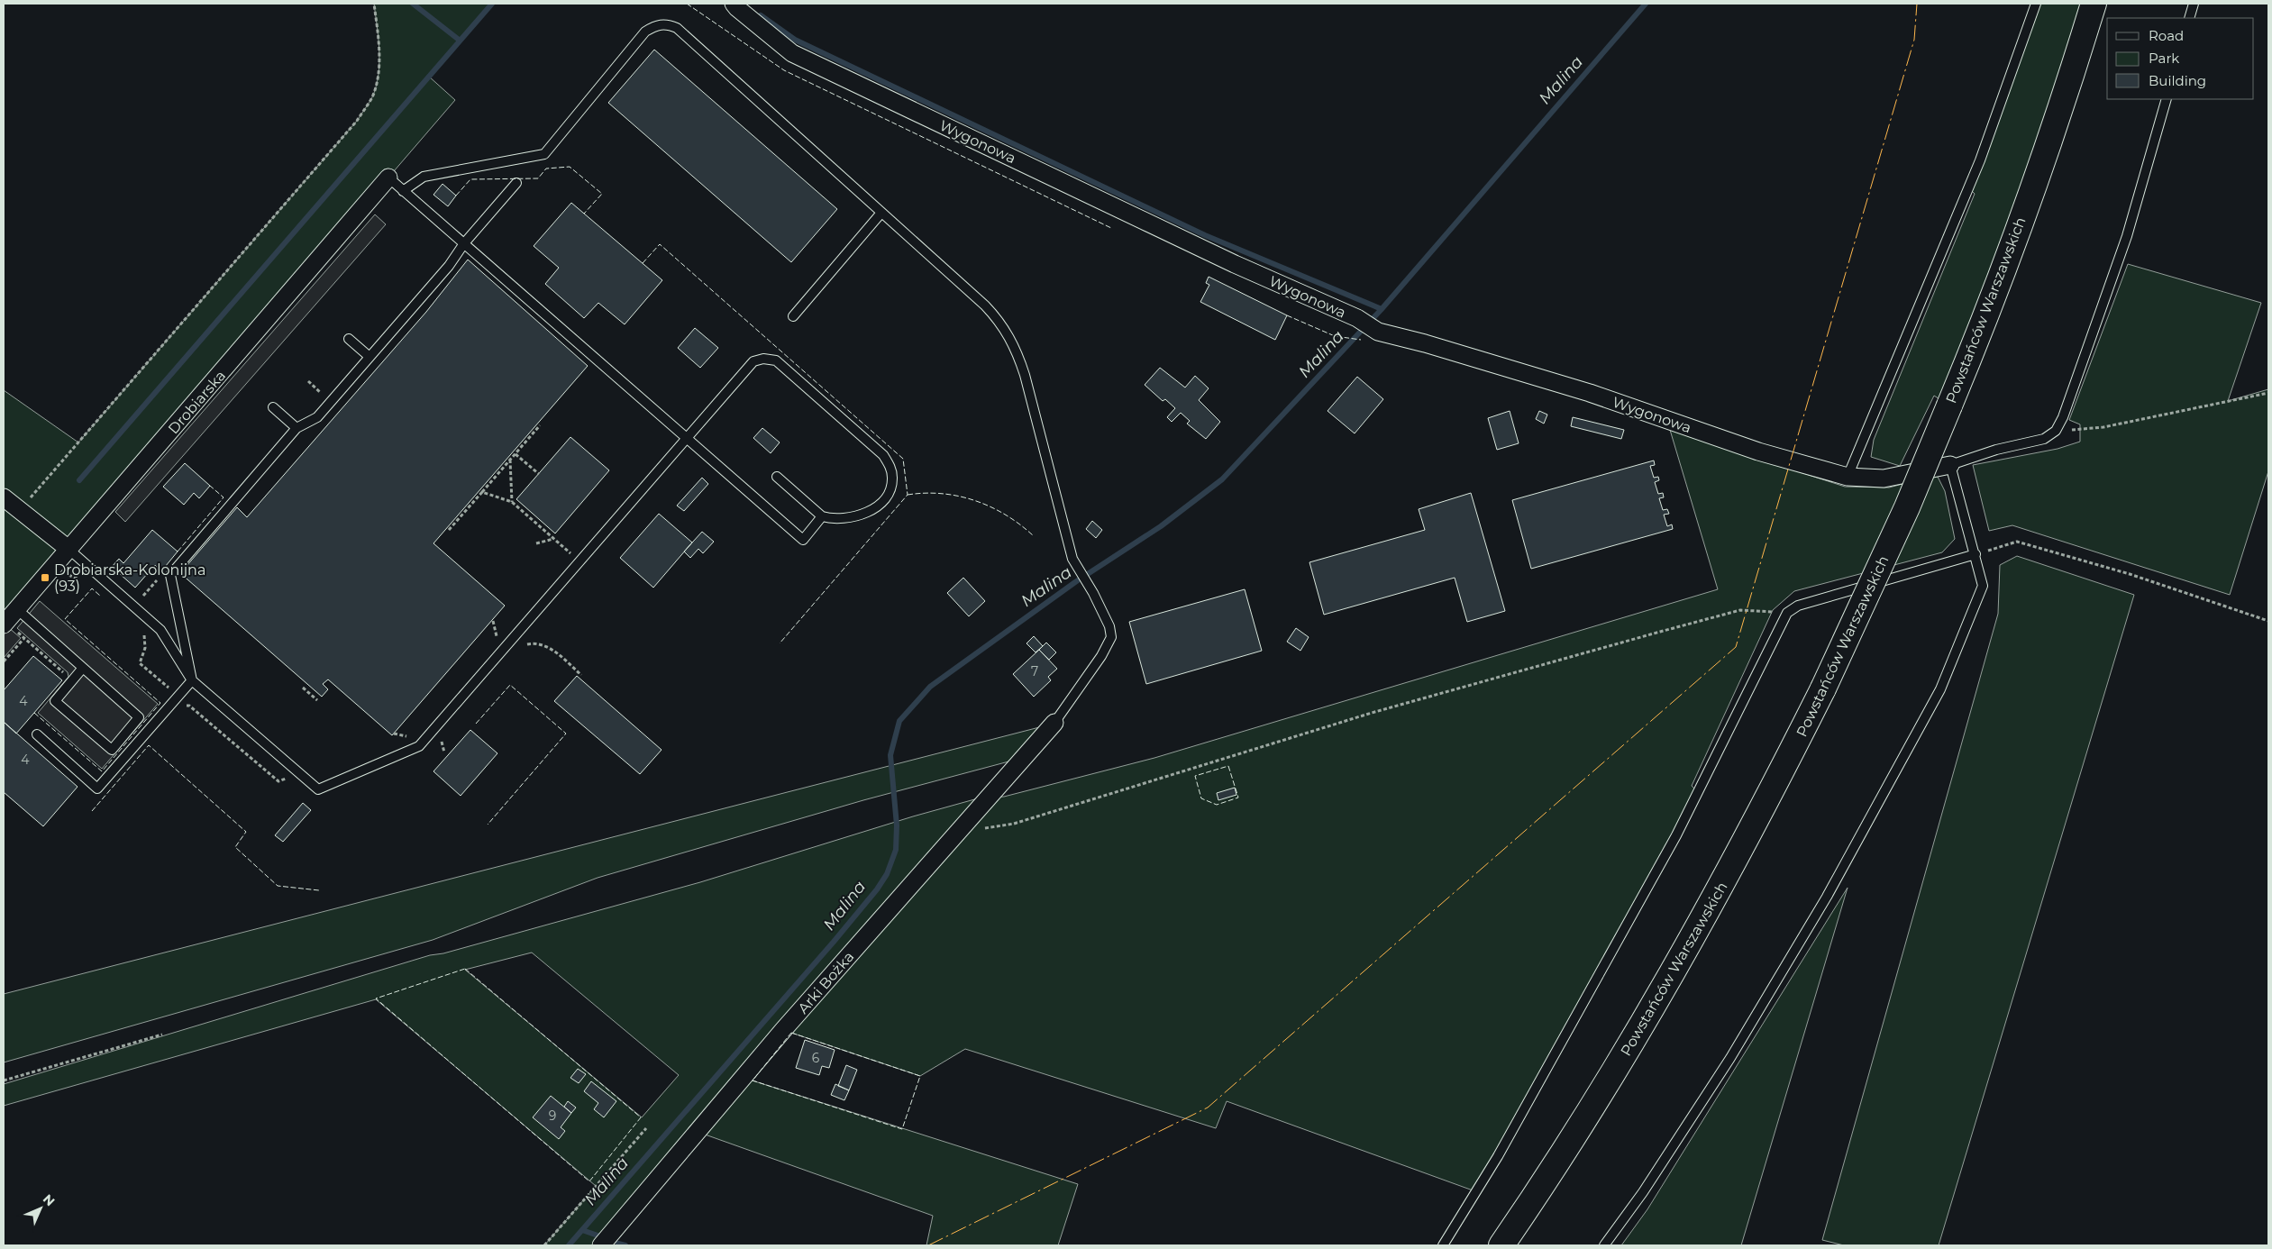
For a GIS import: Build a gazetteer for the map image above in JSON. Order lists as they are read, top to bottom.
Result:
{
  "streets": {
    "main road": ["Powstańców Warszawskich"],
    "street": ["Wygonowa", "Drobiarska", "Arki Bożka"]
  },
  "water": ["Malina"],
  "places": {
    "transit": ["Drobiarska-Kolonijna (93)"]
  },
  "house_numbers": [
    "7",
    "4",
    "4",
    "6",
    "9"
  ],
  "legend": ["Road", "Park", "Building"],
  "north": "top right"
}
